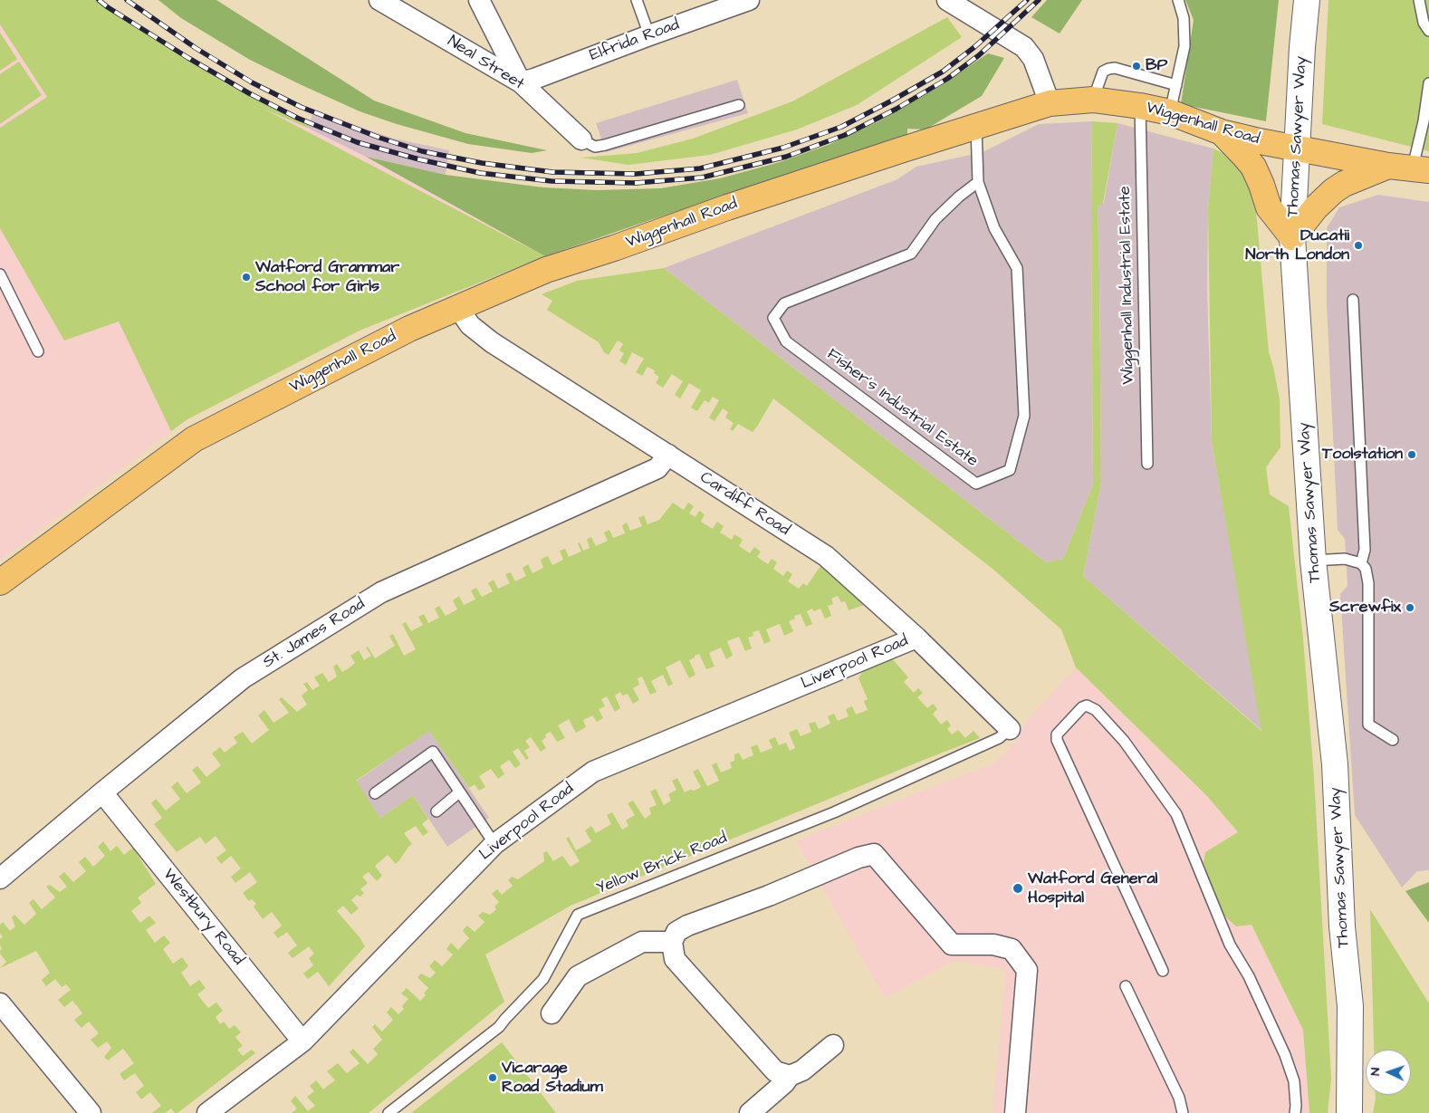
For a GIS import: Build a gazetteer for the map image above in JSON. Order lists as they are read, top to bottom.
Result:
{
  "streets": {
    "main road": ["Wiggenhall Road"],
    "street": [
      "Elfrida Road",
      "Neal Street",
      "Thomas Sawyer Way",
      "Cardiff Road",
      "St. James Road",
      "Liverpool Road",
      "Westbury Road"
    ],
    "lane": ["Wiggenhall Industrial Estate", "Fisher's Industrial Estate", "Yellow Brick Road"]
  },
  "crossings": [
    ["Elfrida Road", "Neal Street"],
    ["Wiggenhall Road", "Thomas Sawyer Way"],
    ["Wiggenhall Road", "Wiggenhall Industrial Estate"],
    ["Wiggenhall Road", "Fisher's Industrial Estate"],
    ["Wiggenhall Road", "Cardiff Road"],
    ["Cardiff Road", "St. James Road"],
    ["Cardiff Road", "Liverpool Road"],
    ["Cardiff Road", "Yellow Brick Road"],
    ["St. James Road", "Westbury Road"],
    ["Liverpool Road", "Westbury Road"]
  ],
  "places": [
    "BP",
    "Ducatii North London",
    "Watford Grammar School for Girls",
    "Toolstation",
    "Screwfix",
    "Watford General Hospital",
    "Vicarage Road Stadium"
  ],
  "north": "left"
}
